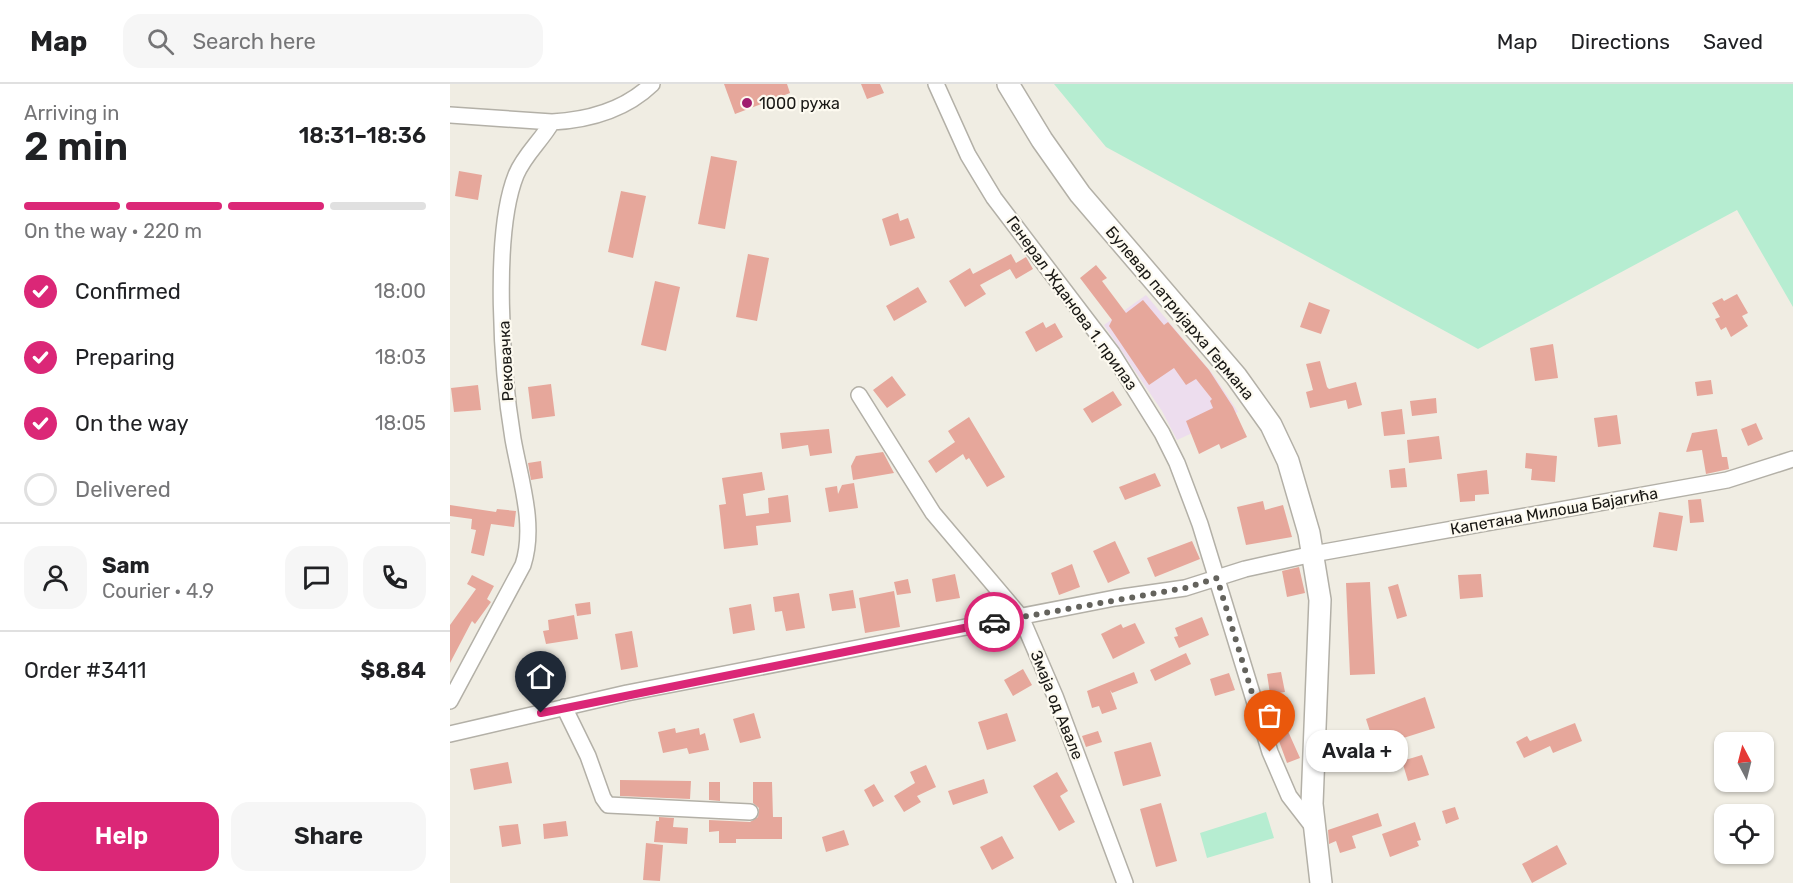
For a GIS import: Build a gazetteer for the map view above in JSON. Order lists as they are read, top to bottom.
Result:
{
  "streets": {
    "main road": ["Булевар патријарха Германа"],
    "street": [
      "Генерал Жданова 1. прилаз",
      "Рековачка",
      "Капетана Милоша Бајагића",
      "Змаја од Авале"
    ]
  },
  "crossings": [
    ["Генерал Жданова 1. прилаз", "Булевар патријарха Германа"],
    ["Генерал Жданова 1. прилаз", "Капетана Милоша Бајагића"],
    ["Булевар патријарха Германа", "Капетана Милоша Бајагића"],
    ["Капетана Милоша Бајагића", "Змаја од Авале"]
  ],
  "places": ["1000 ружа", "Avala +"],
  "north": "top",
  "page": {
    "header": "Map",
    "search": "Search here",
    "nav": ["Map", "Directions", "Saved"],
    "heading": ["2 min", "Arriving in", "18:31–18:36"],
    "panel": [
      "Sam",
      "Courier · 4.9",
      "Order #3411",
      "$8.84"
    ],
    "bar": "On the way · 220 m",
    "list": [
      ["Confirmed", "18:00"],
      ["Preparing", "18:03"],
      ["On the way", "18:05"],
      "Delivered"
    ],
    "bubble": "Avala +",
    "buttons": ["Help", "Share"]
  }
}
